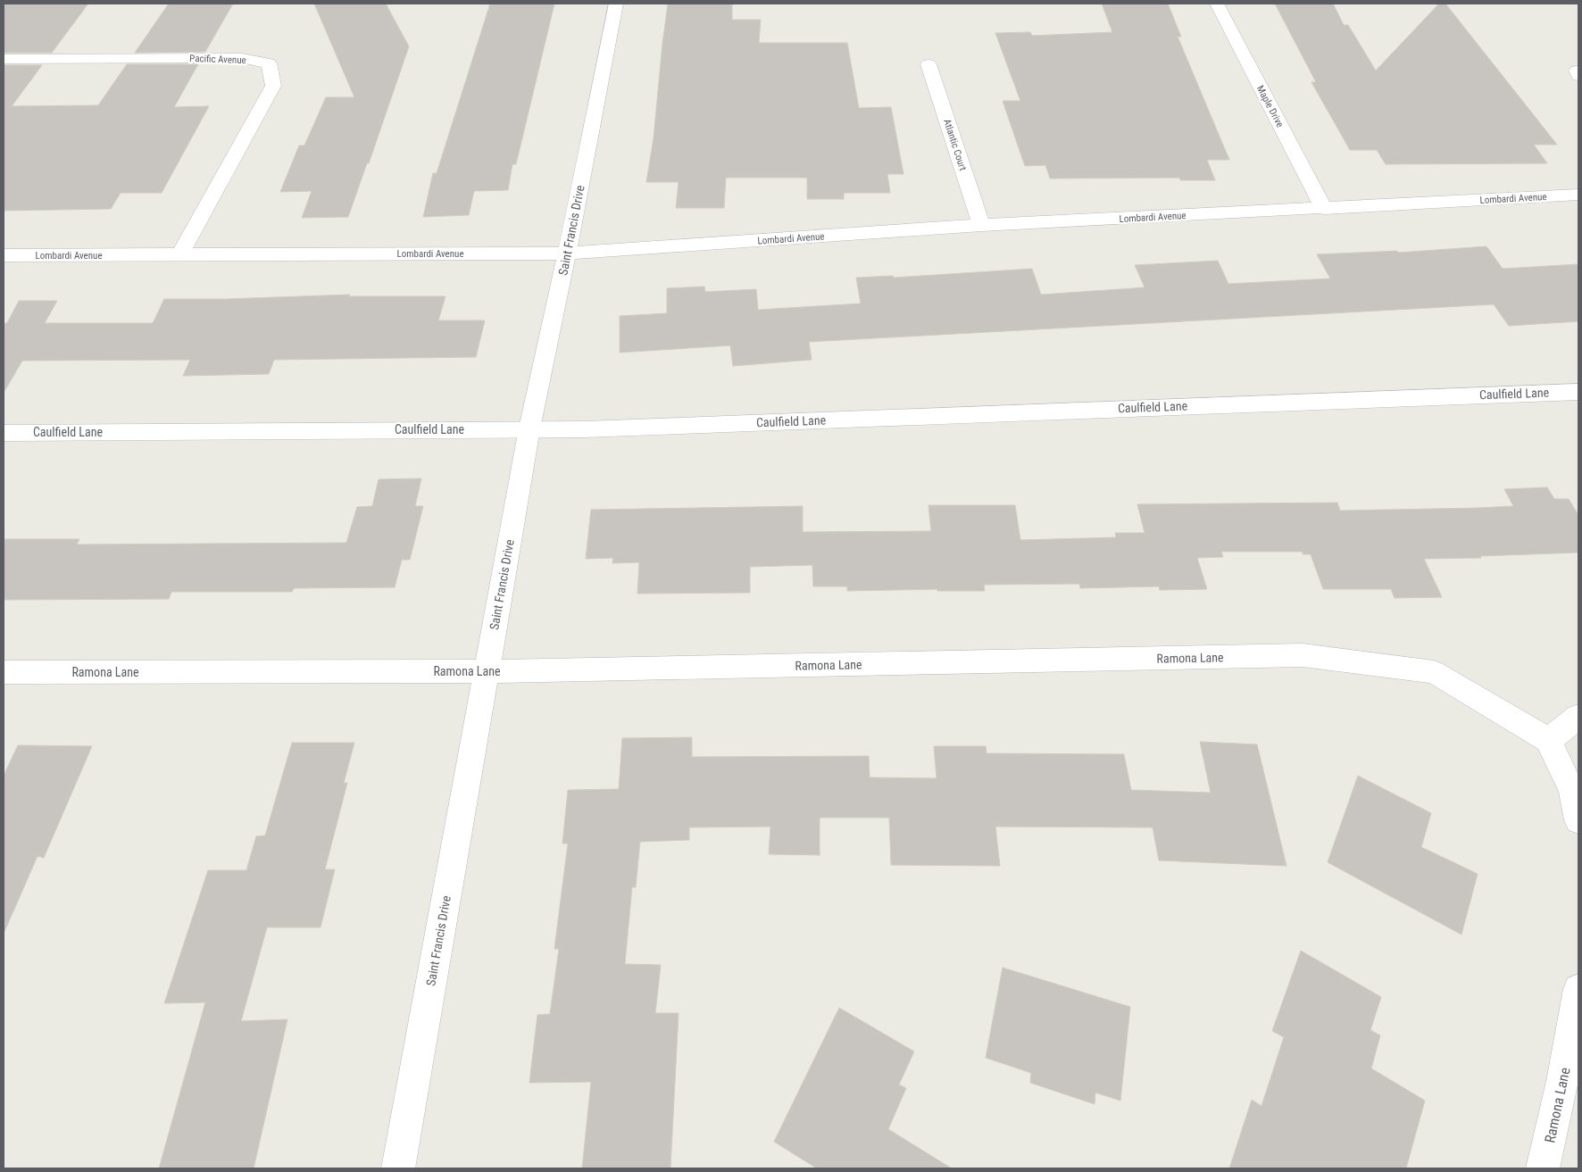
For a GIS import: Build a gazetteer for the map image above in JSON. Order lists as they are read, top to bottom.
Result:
{
  "streets": {
    "street": [
      "Pacific Avenue",
      "Maple Drive",
      "Atlantic Court",
      "Lombardi Avenue",
      "Saint Francis Drive",
      "Caulfield Lane",
      "Ramona Lane"
    ]
  },
  "crossings": [
    ["Pacific Avenue", "Lombardi Avenue"],
    ["Maple Drive", "Lombardi Avenue"],
    ["Atlantic Court", "Lombardi Avenue"],
    ["Lombardi Avenue", "Saint Francis Drive"],
    ["Saint Francis Drive", "Caulfield Lane"],
    ["Saint Francis Drive", "Ramona Lane"]
  ]
}
